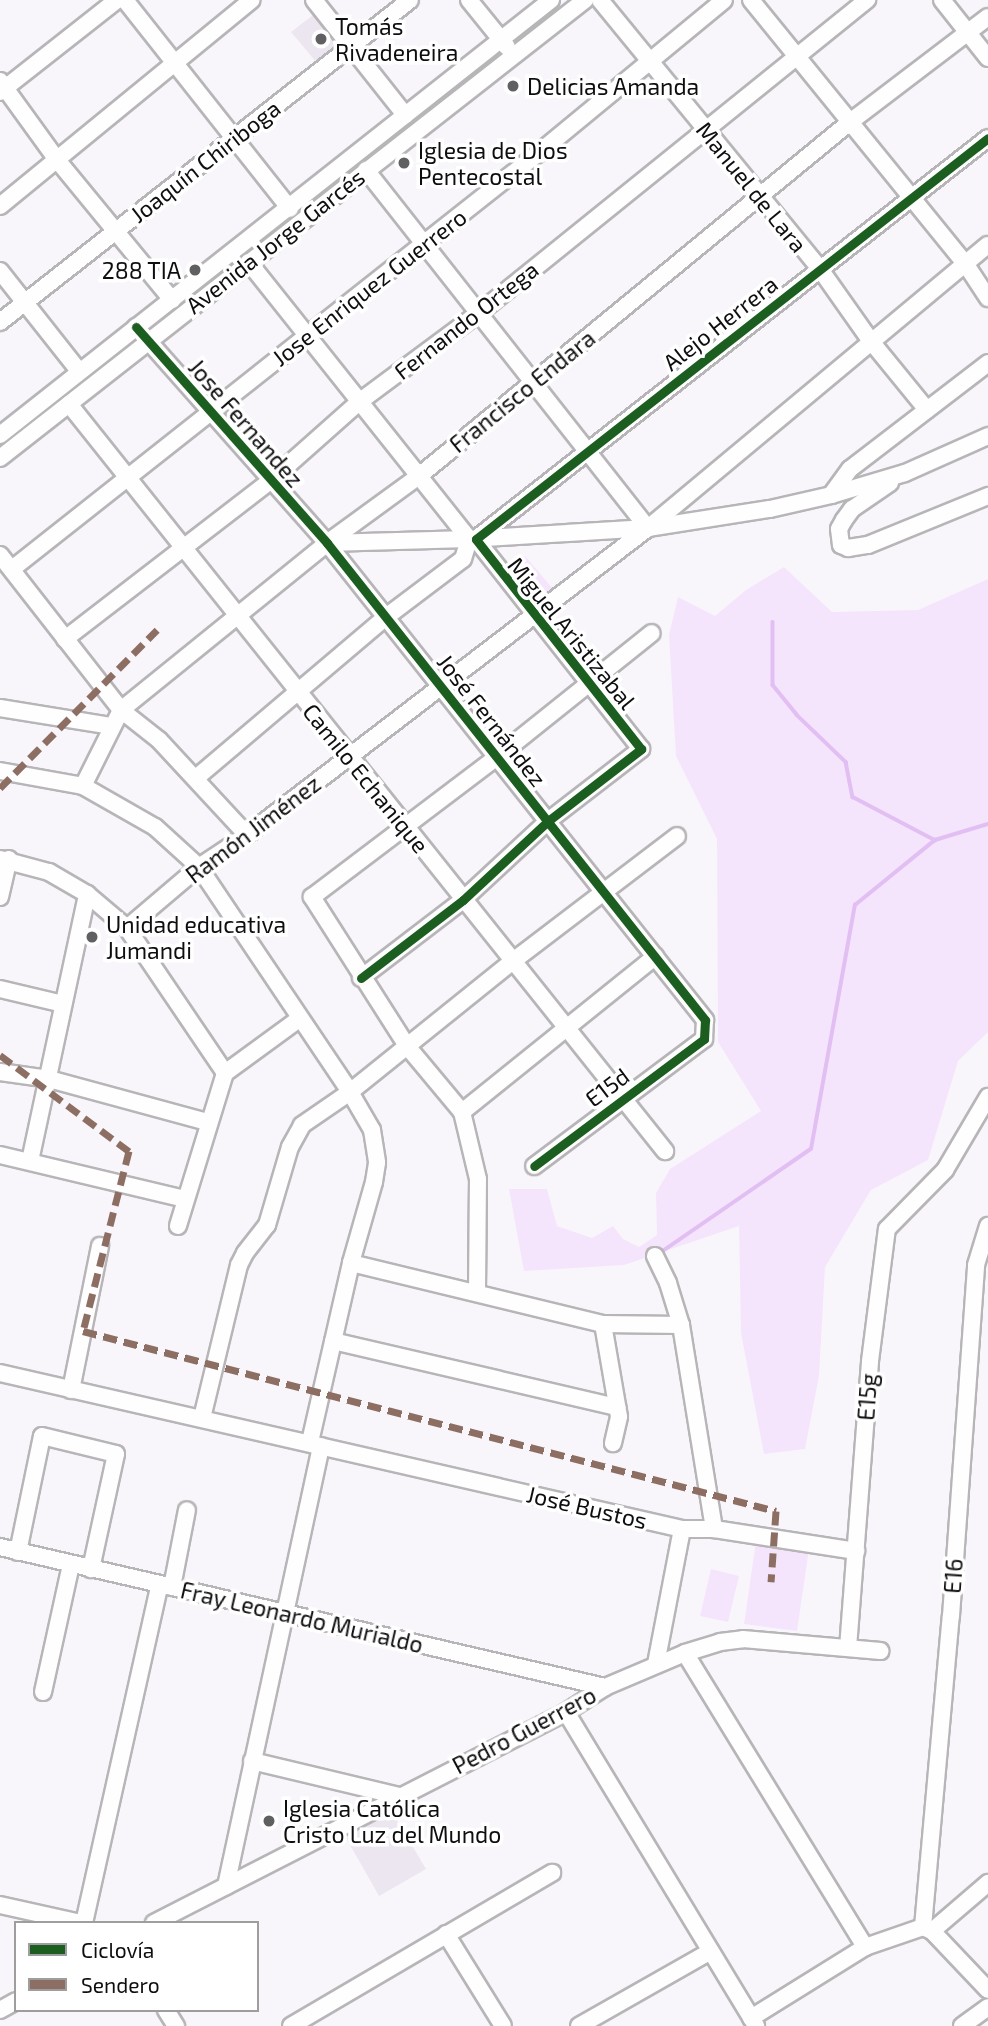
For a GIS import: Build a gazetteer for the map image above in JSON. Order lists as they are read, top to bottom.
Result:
{
  "streets": {
    "street": [
      "Joaquín Chiriboga",
      "Manuel de Lara",
      "Avenida Jorge Garcés",
      "Jose Enriquez Guerrero",
      "Fernando Ortega",
      "Alejo Herrera",
      "Francisco Endara",
      "Jose Fernandez",
      "Miguel Aristizabal",
      "José Fernández",
      "Camilo Echanique",
      "Ramón Jiménez",
      "E15d",
      "E15g",
      "José Bustos",
      "E16",
      "Fray Leonardo Murialdo",
      "Pedro Guerrero"
    ]
  },
  "crossings": [
    ["Manuel de Lara", "Jose Enriquez Guerrero"],
    ["Manuel de Lara", "Fernando Ortega"],
    ["Manuel de Lara", "Alejo Herrera"],
    ["Manuel de Lara", "Francisco Endara"],
    ["Manuel de Lara", "Ramón Jiménez"],
    ["Avenida Jorge Garcés", "Jose Fernandez"],
    ["Avenida Jorge Garcés", "Miguel Aristizabal"],
    ["Avenida Jorge Garcés", "Camilo Echanique"],
    ["Jose Enriquez Guerrero", "Jose Fernandez"],
    ["Jose Enriquez Guerrero", "Miguel Aristizabal"],
    ["Jose Enriquez Guerrero", "Camilo Echanique"],
    ["Fernando Ortega", "Jose Fernandez"],
    ["Fernando Ortega", "Miguel Aristizabal"],
    ["Fernando Ortega", "Camilo Echanique"],
    ["Alejo Herrera", "Miguel Aristizabal"],
    ["Alejo Herrera", "José Fernández"],
    ["Alejo Herrera", "Camilo Echanique"],
    ["Francisco Endara", "Jose Fernandez"],
    ["Francisco Endara", "Miguel Aristizabal"],
    ["Francisco Endara", "José Fernández"],
    ["Francisco Endara", "Camilo Echanique"],
    ["Jose Fernandez", "José Fernández"],
    ["Miguel Aristizabal", "José Fernández"],
    ["Miguel Aristizabal", "Ramón Jiménez"],
    ["José Fernández", "Ramón Jiménez"],
    ["José Fernández", "E15d"],
    ["Camilo Echanique", "Ramón Jiménez"],
    ["Camilo Echanique", "E15d"],
    ["E15g", "José Bustos"],
    ["E15g", "Pedro Guerrero"],
    ["Fray Leonardo Murialdo", "Pedro Guerrero"]
  ],
  "places": [
    "Tomás Rivadeneira",
    "Delicias Amanda",
    "Iglesia de Dios Pentecostal",
    "288 TIA",
    "Unidad educativa Jumandi",
    "Iglesia Católica Cristo Luz del Mundo"
  ],
  "legend": ["Ciclovía", "Sendero"]
}
